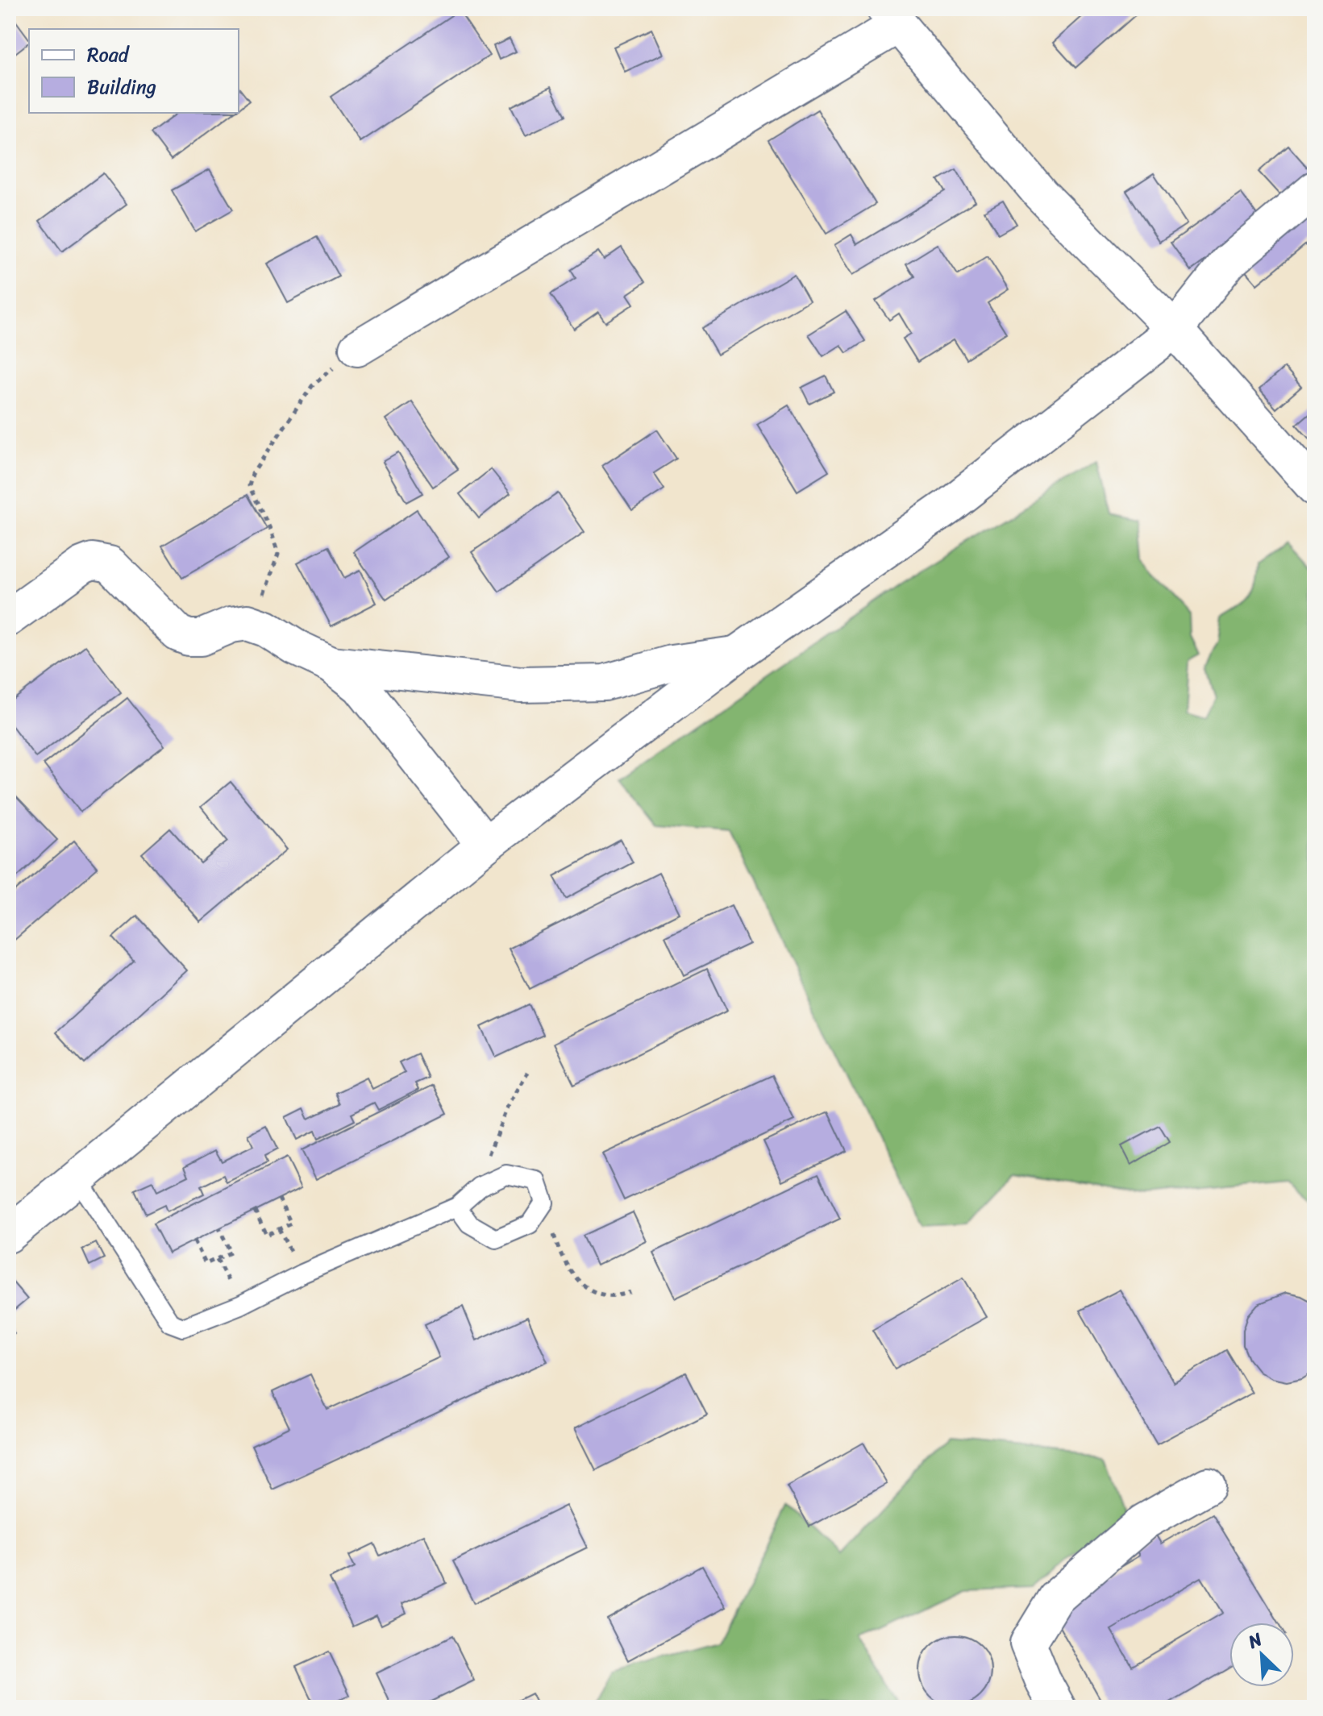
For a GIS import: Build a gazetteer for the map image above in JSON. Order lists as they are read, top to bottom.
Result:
{
  "legend": ["Road", "Building"],
  "north": "top left"
}
